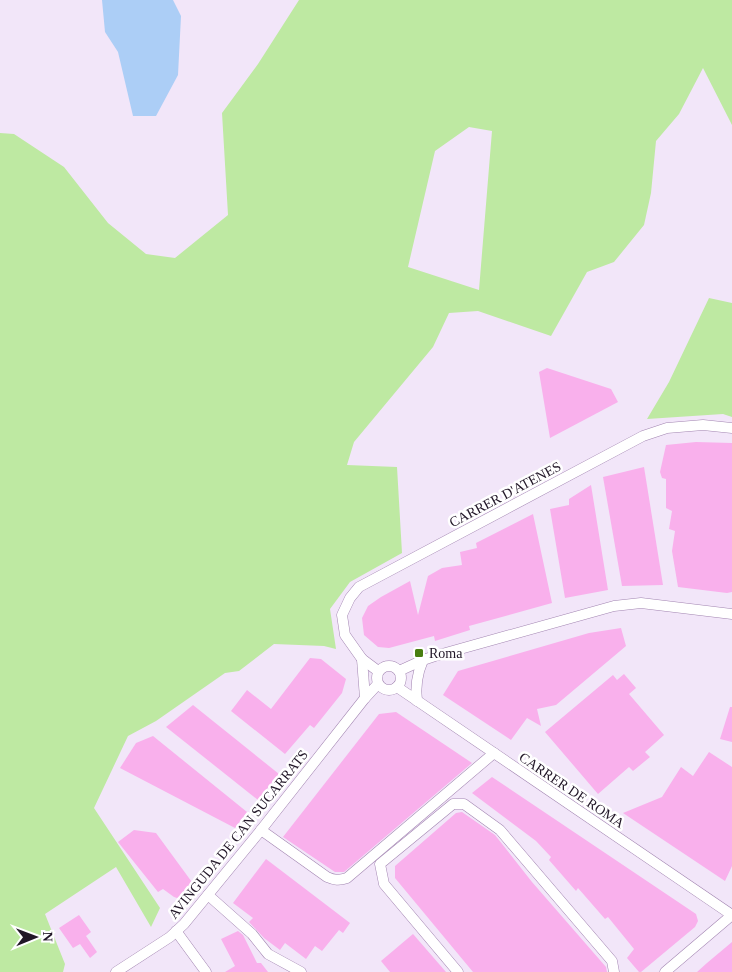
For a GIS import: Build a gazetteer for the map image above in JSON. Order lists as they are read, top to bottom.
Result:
{
  "streets": {
    "street": ["CARRER D'ATENES", "CARRER DE ROMA", "AVINGUDA DE CAN SUCARRATS"]
  },
  "crossings": [
    ["CARRER DE ROMA", "AVINGUDA DE CAN SUCARRATS"]
  ],
  "places": {
    "transit": ["Roma"]
  },
  "north": "right"
}
